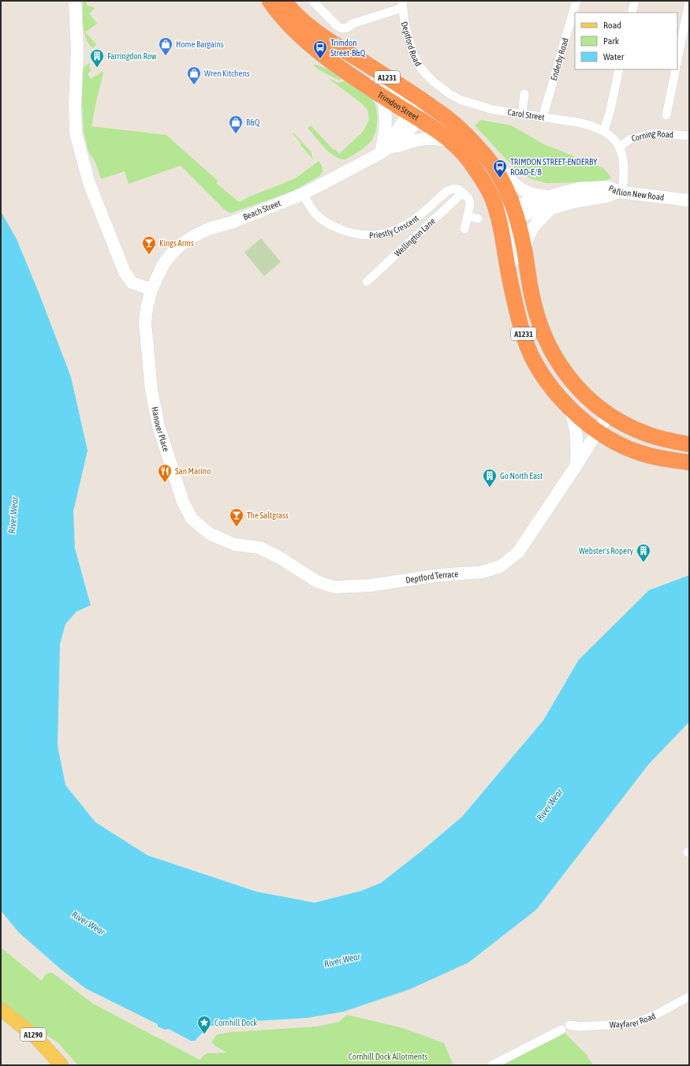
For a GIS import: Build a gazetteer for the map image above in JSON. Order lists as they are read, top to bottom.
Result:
{
  "streets": {
    "highway": ["A1231", "Trimdon Street"],
    "main road": ["A1290"],
    "street": [
      "Deptford Road",
      "Enderby Road",
      "Carol Street",
      "Corning Road",
      "Pallion New Road",
      "Beach Street",
      "Priestly Crescent",
      "Wellington Lane",
      "Hanover Place",
      "Deptford Terrace",
      "Wayfarer Road"
    ]
  },
  "crossings": [
    ["Deptford Road", "Carol Street"],
    ["Enderby Road", "Carol Street"],
    ["A1231", "Trimdon Street"],
    ["A1231", "Pallion New Road"],
    ["A1231", "Deptford Terrace"],
    ["Trimdon Street", "Pallion New Road"],
    ["Trimdon Street", "Beach Street"],
    ["Carol Street", "Corning Road"],
    ["Beach Street", "Priestly Crescent"],
    ["Beach Street", "Hanover Place"],
    ["Priestly Crescent", "Wellington Lane"],
    ["Hanover Place", "Deptford Terrace"]
  ],
  "water": ["River Wear"],
  "parks": ["Cornhill Dock Allotments"],
  "places": {
    "shop": ["Home Bargains", "Wren Kitchens", "B&Q"],
    "bus stop": ["Trimdon Street-B&Q", "TRIMDON STREET-ENDERBY ROAD-E/B"],
    "building": ["Farringdon Row", "Go North East", "Webster's Ropery"],
    "bar": ["Kings Arms", "The Saltgrass"],
    "restaurant": ["San Marino"],
    "place": ["Cornhill Dock"]
  },
  "legend": ["Road", "Park", "Water"]
}
